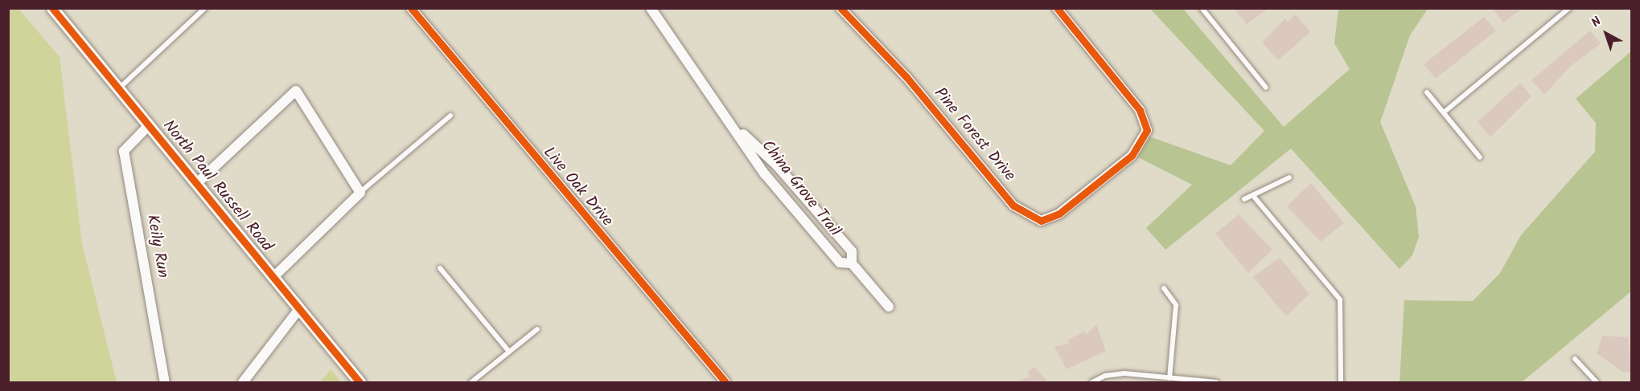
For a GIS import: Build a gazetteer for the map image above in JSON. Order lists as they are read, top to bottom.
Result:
{
  "streets": {
    "street": [
      "Pine Forest Drive",
      "North Paul Russell Road",
      "Live Oak Drive",
      "China Grove Trail",
      "Keily Run"
    ]
  },
  "crossings": [
    ["North Paul Russell Road", "Keily Run"]
  ],
  "north": "top left"
}
